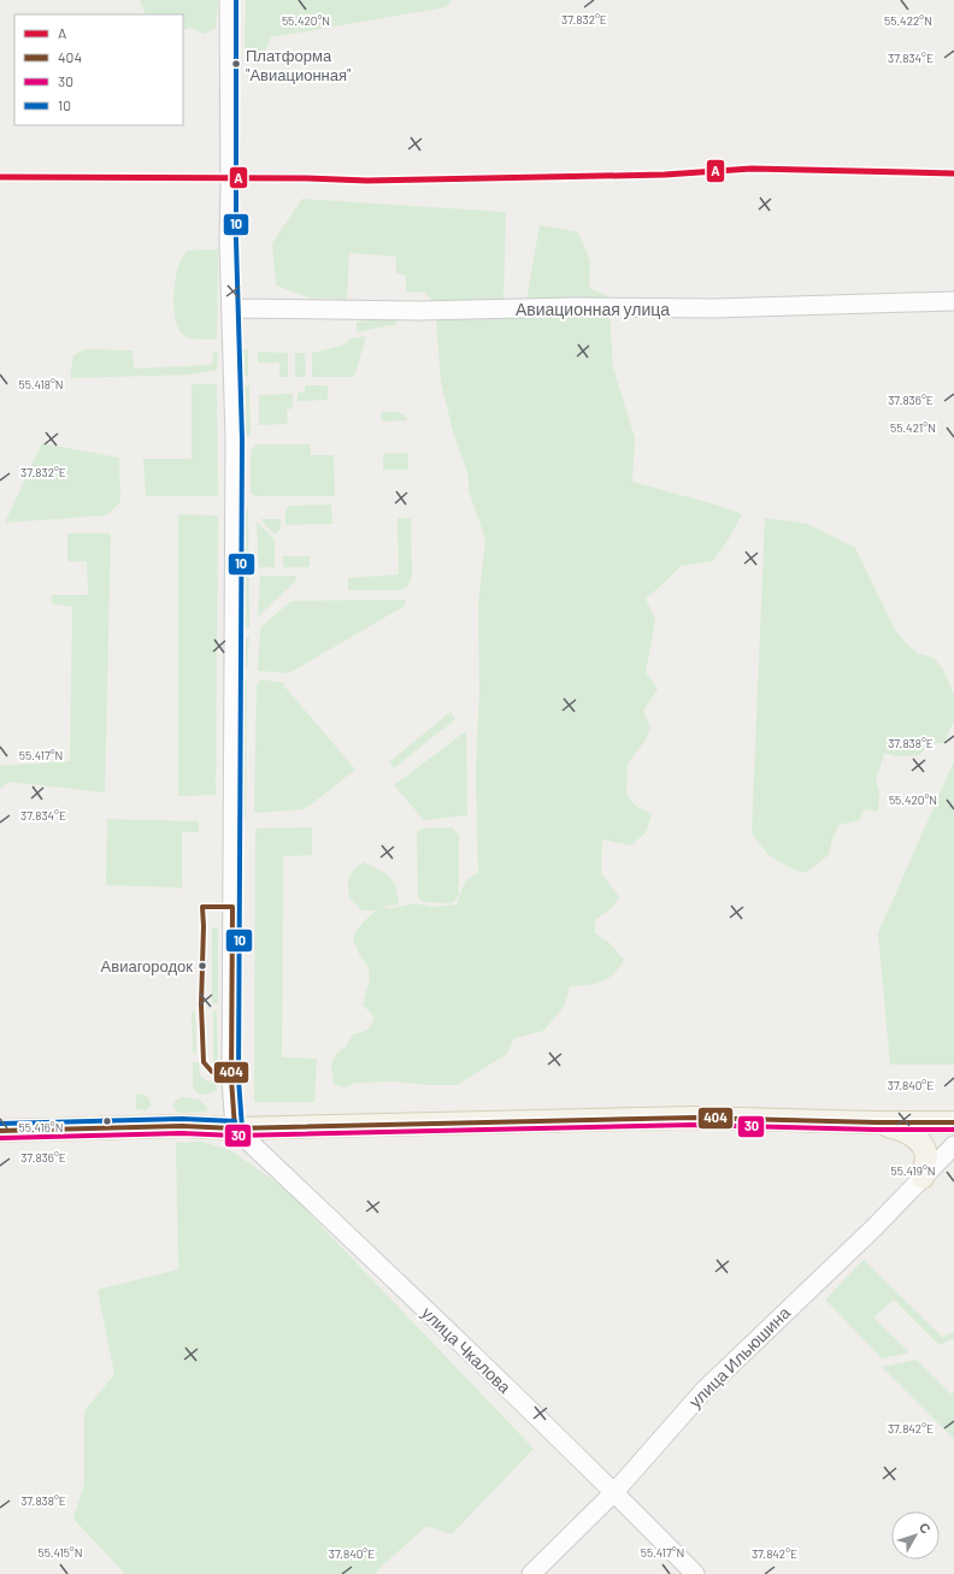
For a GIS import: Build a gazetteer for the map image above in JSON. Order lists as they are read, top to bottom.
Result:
{
  "streets": {
    "street": ["Авиационная улица", "улица Чкалова", "улица Ильюшина"]
  },
  "crossings": [
    ["улица Чкалова", "улица Ильюшина"]
  ],
  "places": ["Платформа \"Авиационная\"", "Авиагородок"],
  "lines": [
    "transit line 10",
    "transit line A",
    "transit line 404",
    "transit line 30"
  ],
  "legend": [
    "A",
    "404",
    "30",
    "10"
  ],
  "north": "top right",
  "coordinates": [
    "37.832°E",
    "55.420°N",
    "55.422°N",
    "37.834°E",
    "55.418°N",
    "37.836°E",
    "55.421°N",
    "37.838°E",
    "55.417°N",
    "37.840°E",
    "55.416°N",
    "55.419°N",
    "37.842°E",
    "55.415°N"
  ]
}
